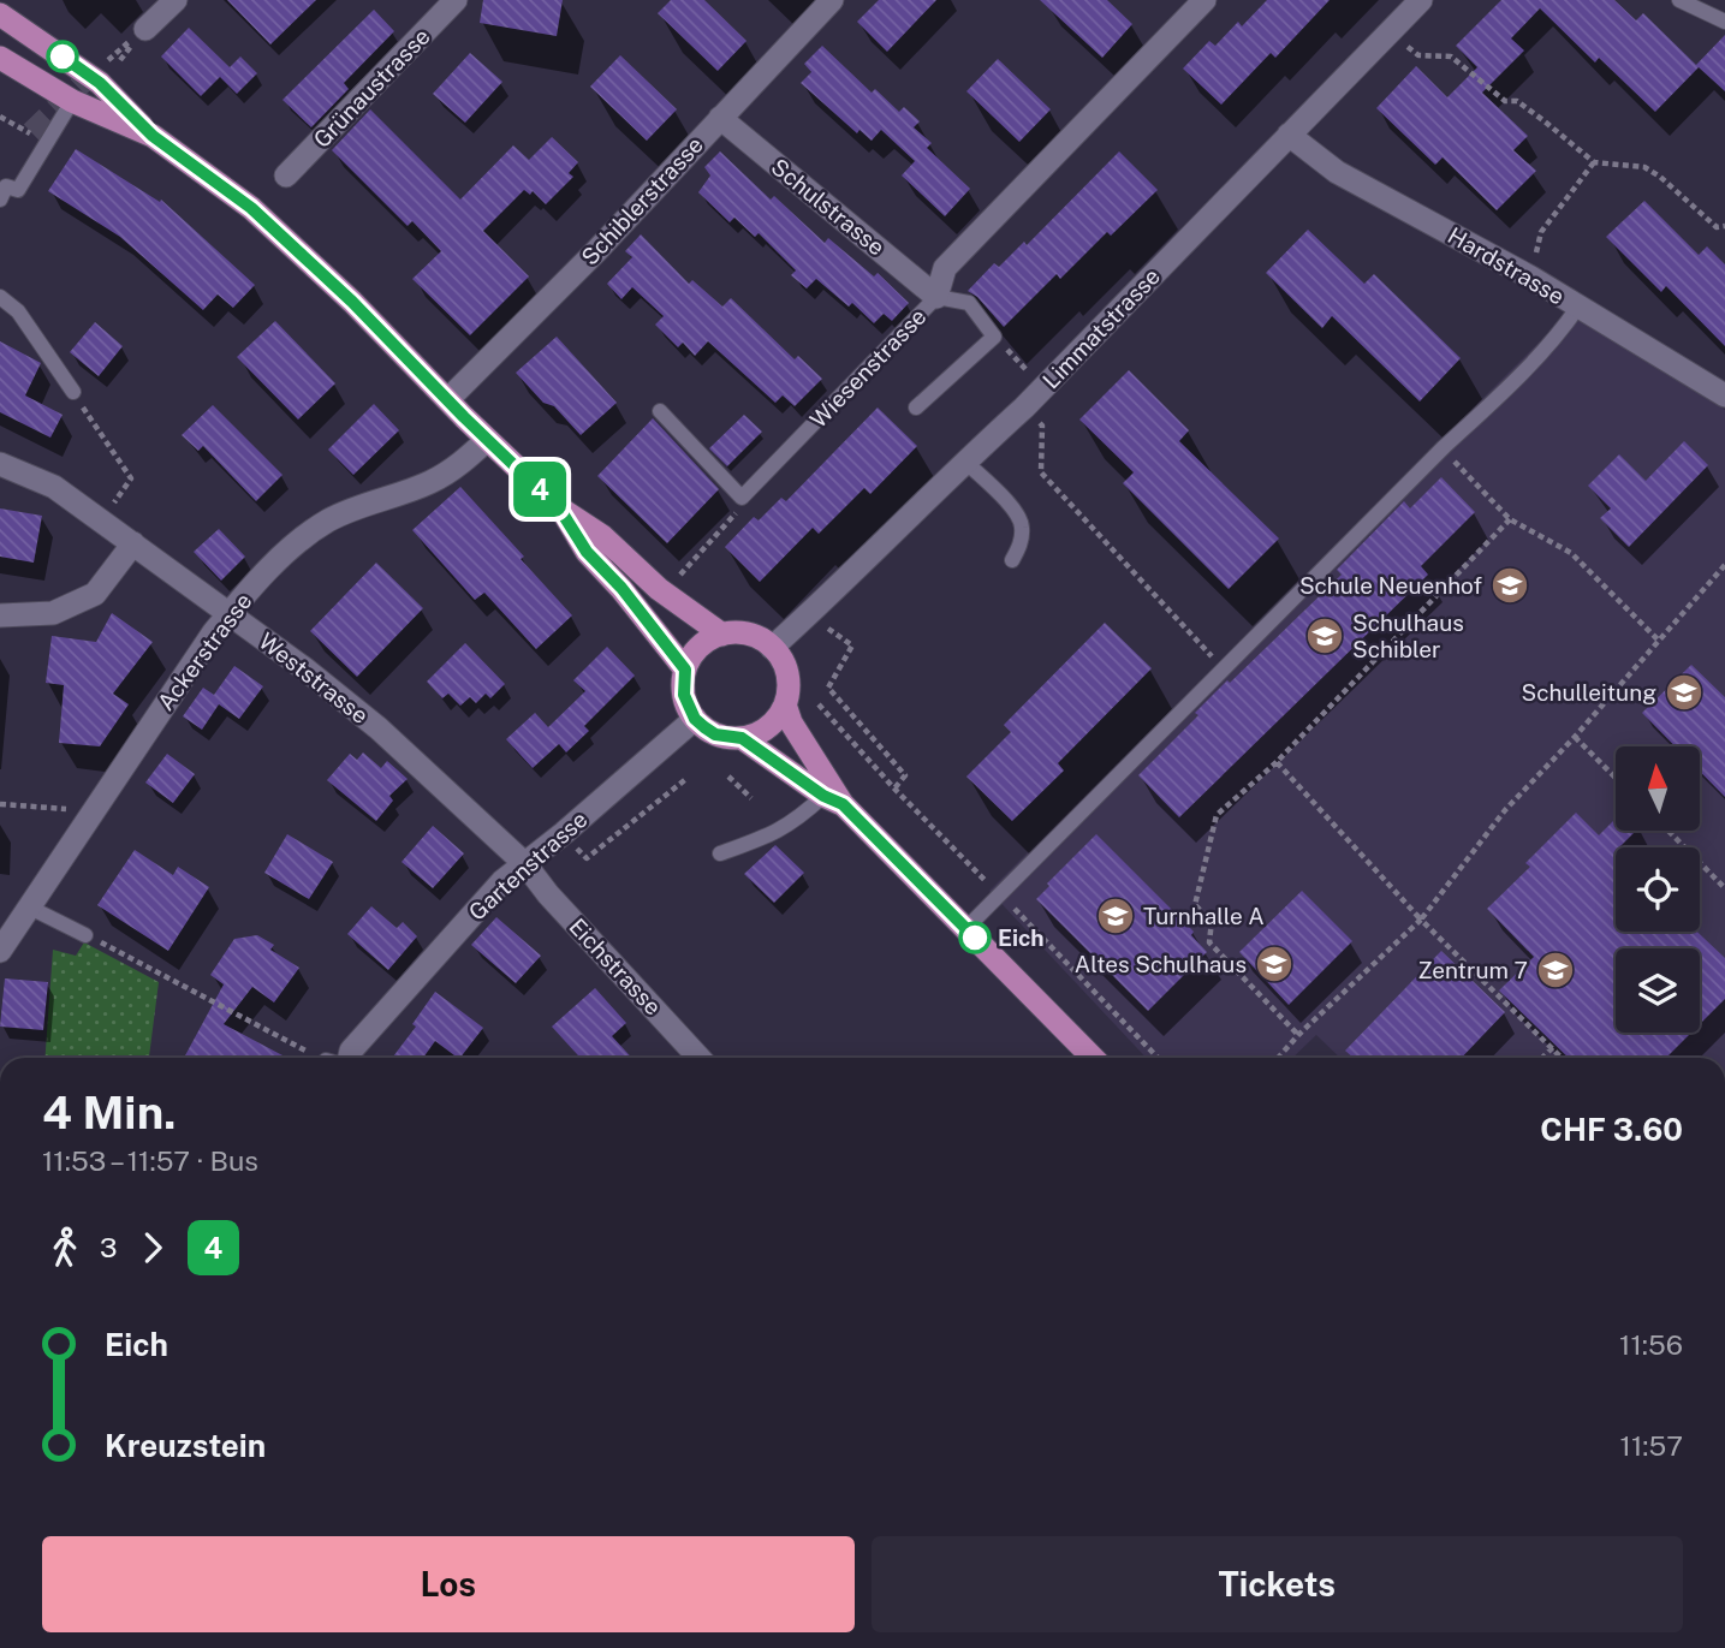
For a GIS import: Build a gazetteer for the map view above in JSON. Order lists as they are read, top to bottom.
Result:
{
  "streets": {
    "street": [
      "Grünaustrasse",
      "Schiblerstrasse",
      "Schulstrasse",
      "Hardstrasse",
      "Limmatstrasse",
      "Wiesenstrasse",
      "Ackerstrasse",
      "Weststrasse",
      "Gartenstrasse",
      "Eichstrasse"
    ]
  },
  "crossings": [
    ["Schiblerstrasse", "Schulstrasse"],
    ["Schulstrasse", "Wiesenstrasse"],
    ["Hardstrasse", "Limmatstrasse"],
    ["Limmatstrasse", "Gartenstrasse"],
    ["Ackerstrasse", "Weststrasse"],
    ["Weststrasse", "Gartenstrasse"],
    ["Weststrasse", "Eichstrasse"],
    ["Gartenstrasse", "Eichstrasse"]
  ],
  "places": {
    "school or university": [
      "Schule Neuenhof",
      "Schulhaus Schibler",
      "Schulleitung",
      "Turnhalle A",
      "Altes Schulhaus",
      "Zentrum 7"
    ],
    "other": ["Eich"]
  },
  "lines": ["bus line 4"],
  "north": "top",
  "page": {
    "on_map": "4",
    "heading": ["4 Min.", "11:53 – 11:57 · Bus", "CHF 3.60"],
    "legs": ["3", "4"],
    "list": [
      {
        "name": "Eich",
        "value": "11:56"
      },
      {
        "name": "Kreuzstein",
        "value": "11:57"
      }
    ],
    "buttons": ["Los", "Tickets"]
  }
}
